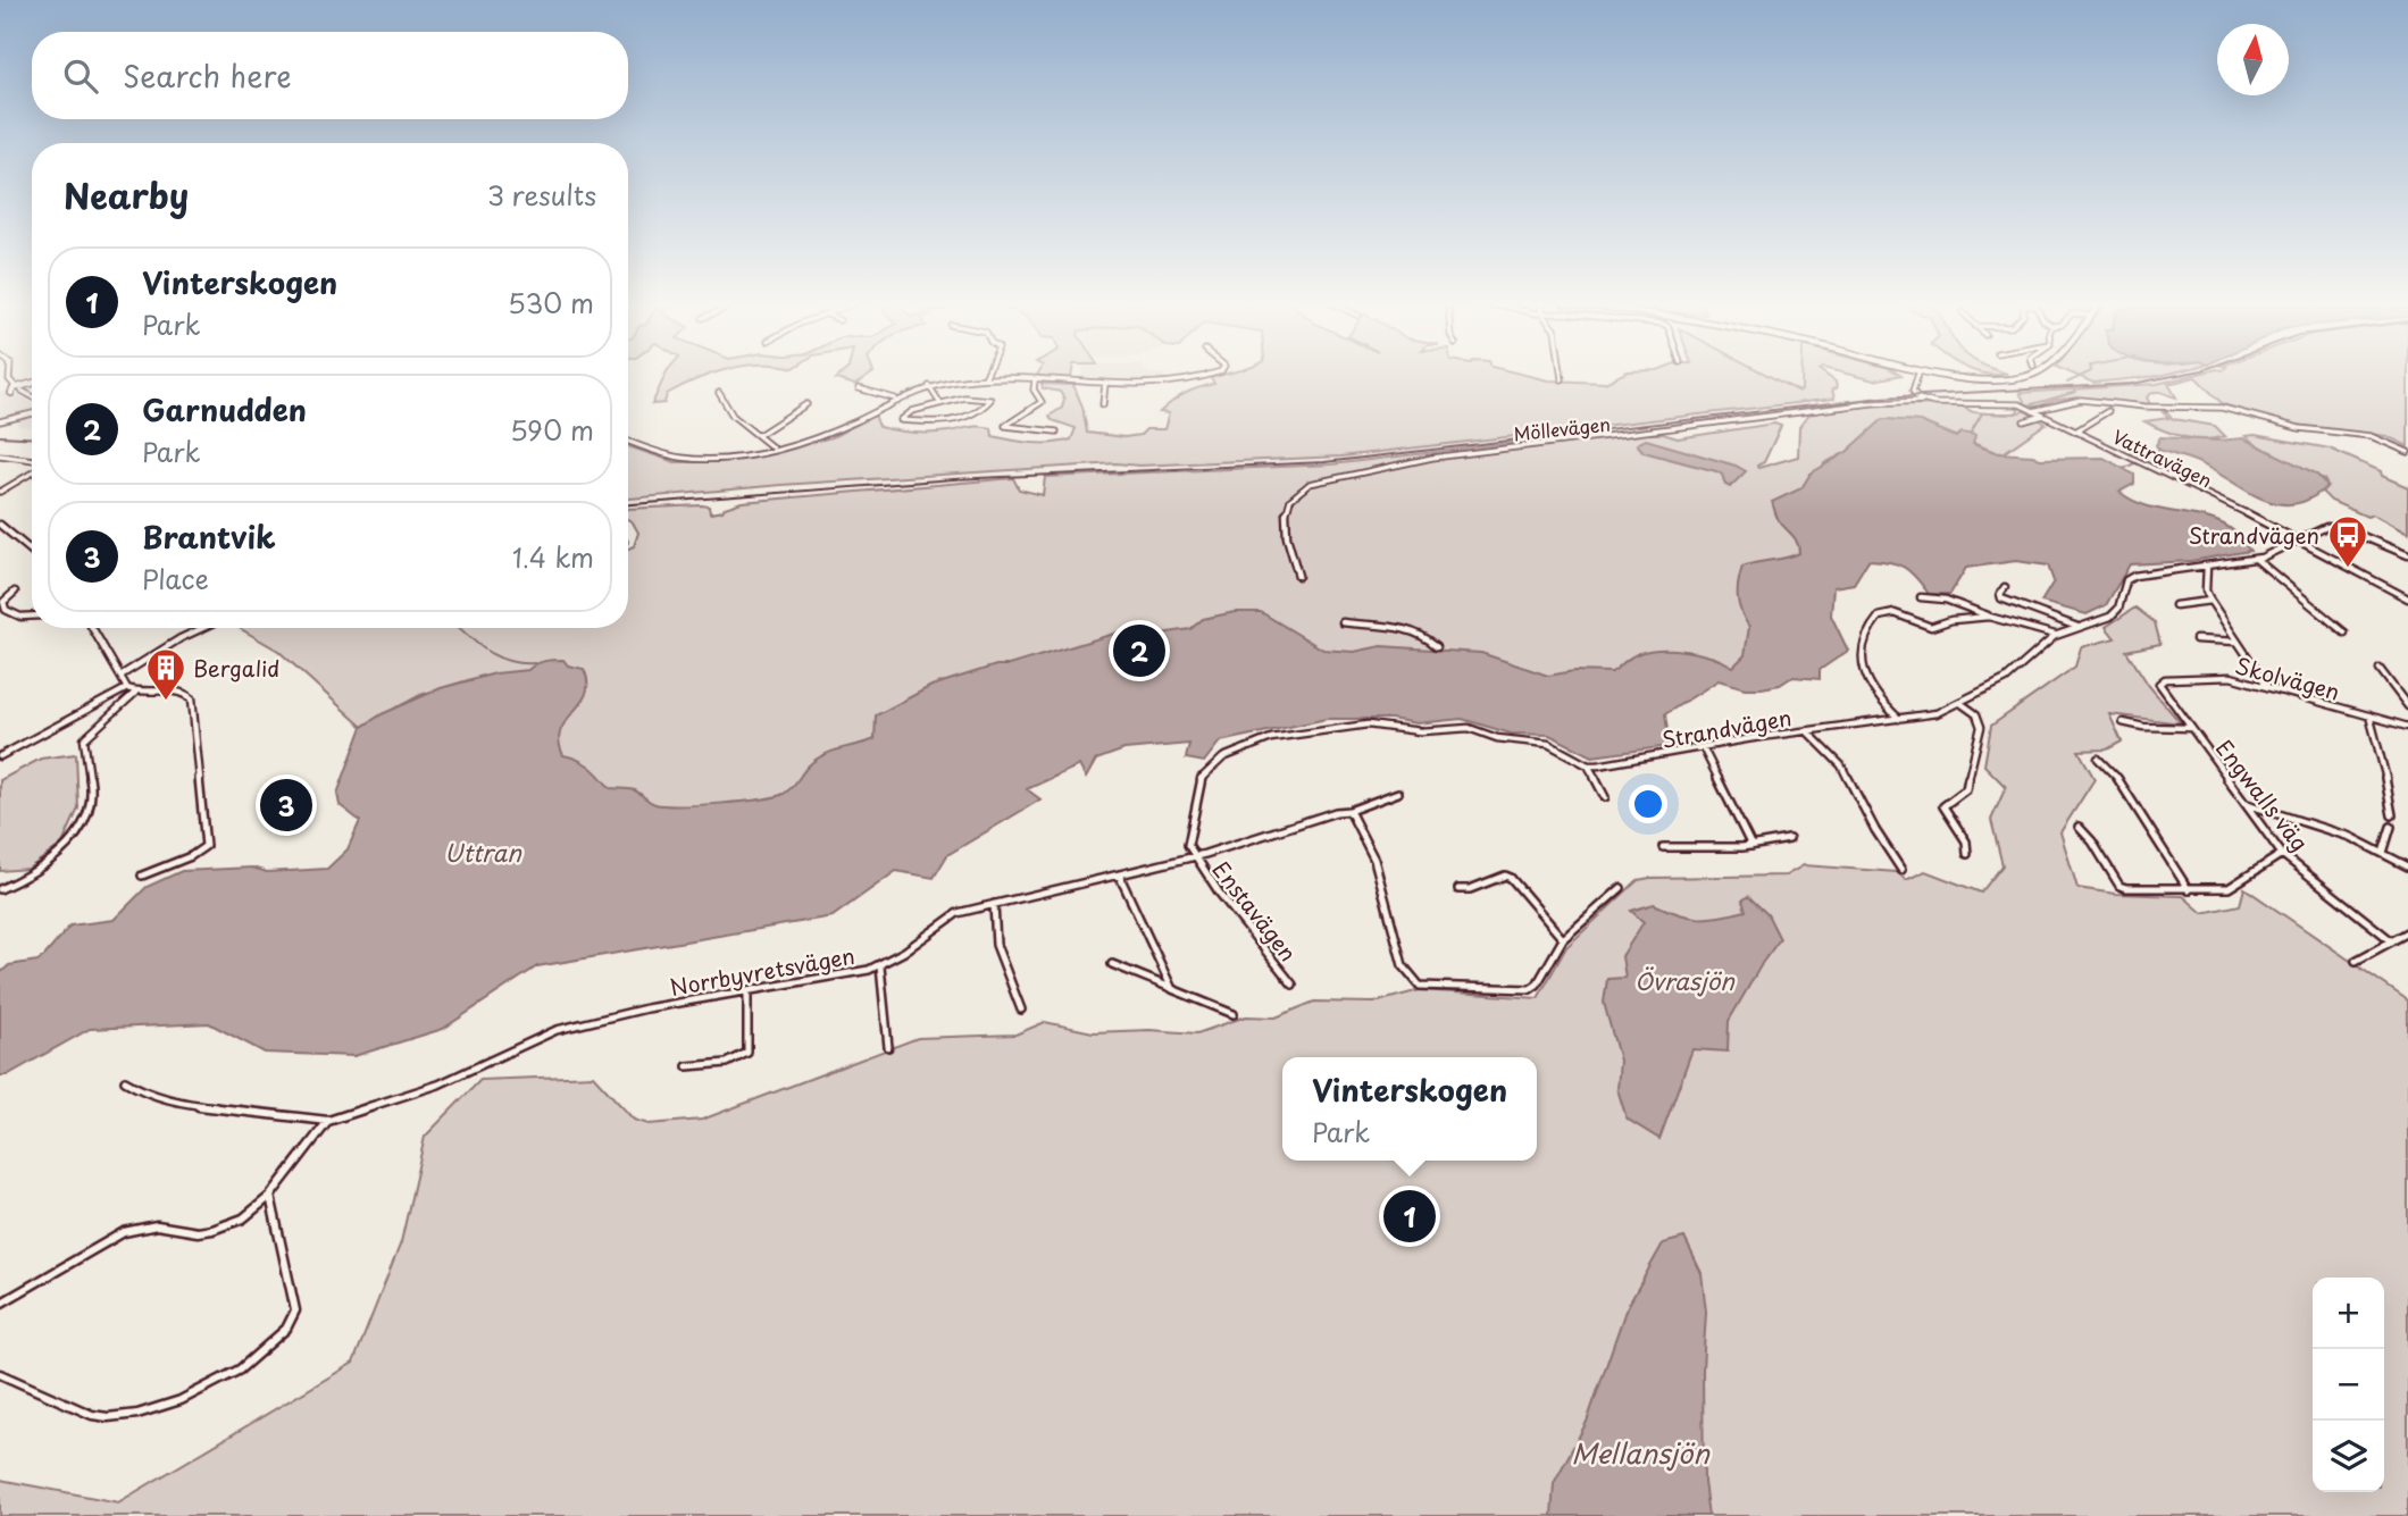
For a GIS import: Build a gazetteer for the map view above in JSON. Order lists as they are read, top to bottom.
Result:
{
  "streets": {
    "street": [
      "Möllevägen",
      "Vattravägen",
      "Skolvägen",
      "Strandvägen",
      "Engwalls väg",
      "Enstavägen",
      "Norrbyvretsvägen"
    ]
  },
  "crossings": [
    ["Möllevägen", "Vattravägen"],
    ["Vattravägen", "Strandvägen"],
    ["Skolvägen", "Engwalls väg"],
    ["Enstavägen", "Norrbyvretsvägen"]
  ],
  "water": ["Uttran", "Övrasjön", "Mellansjön"],
  "places": {
    "bus stop": ["Strandvägen"],
    "building": ["Bergalid"]
  },
  "north": "top",
  "page": {
    "search": "Search here",
    "heading": ["Nearby", "3 results"],
    "list": [
      {
        "mark": "1",
        "name": "Vinterskogen",
        "note": "Park",
        "value": "530 m"
      },
      {
        "mark": "2",
        "name": "Garnudden",
        "note": "Park",
        "value": "590 m"
      },
      {
        "mark": "3",
        "name": "Brantvik",
        "note": "Place",
        "value": "1.4 km"
      }
    ],
    "pins": ["2", "3", "1"],
    "popup": ["Vinterskogen", "Park"],
    "map_buttons": ["+", "−"]
  }
}
